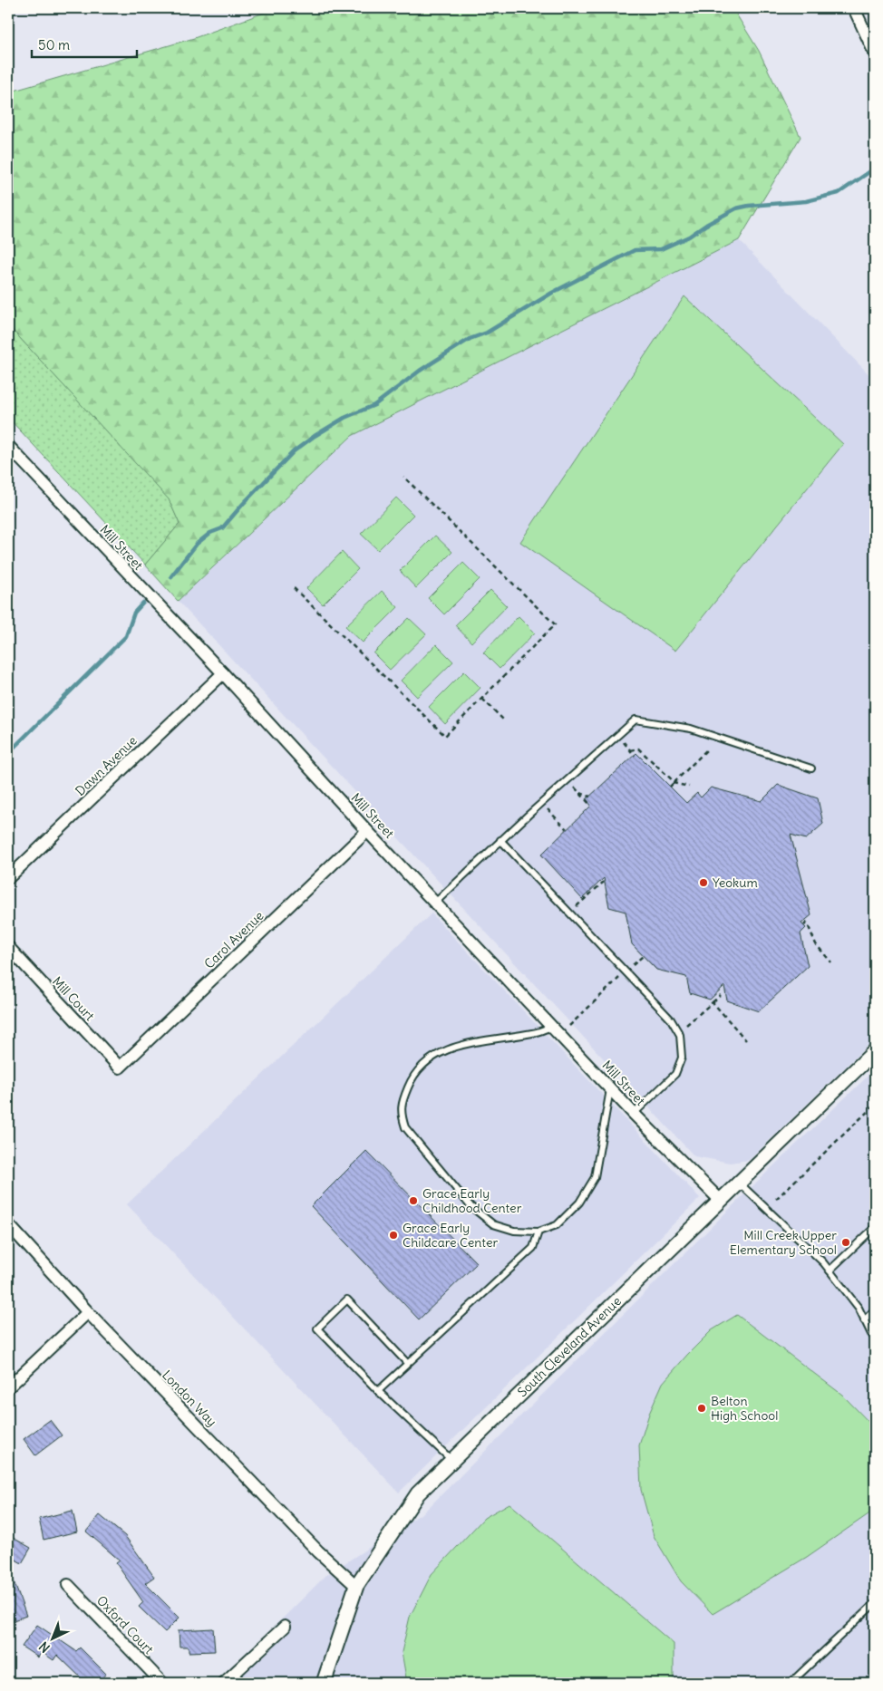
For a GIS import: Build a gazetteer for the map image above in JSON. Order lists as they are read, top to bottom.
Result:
{
  "streets": {
    "street": [
      "Mill Street",
      "Dawn Avenue",
      "Carol Avenue",
      "Mill Court",
      "South Cleveland Avenue",
      "London Way",
      "Oxford Court"
    ]
  },
  "crossings": [
    ["Mill Street", "Dawn Avenue"],
    ["Mill Street", "Carol Avenue"],
    ["Mill Street", "South Cleveland Avenue"],
    ["Carol Avenue", "Mill Court"],
    ["South Cleveland Avenue", "London Way"]
  ],
  "places": [
    "Yeokum",
    "Grace Early Childhood Center",
    "Grace Early Childcare Center",
    "Mill Creek Upper Elementary School",
    "Belton High School"
  ],
  "scale_bar": "50 m",
  "north": "bottom left"
}
